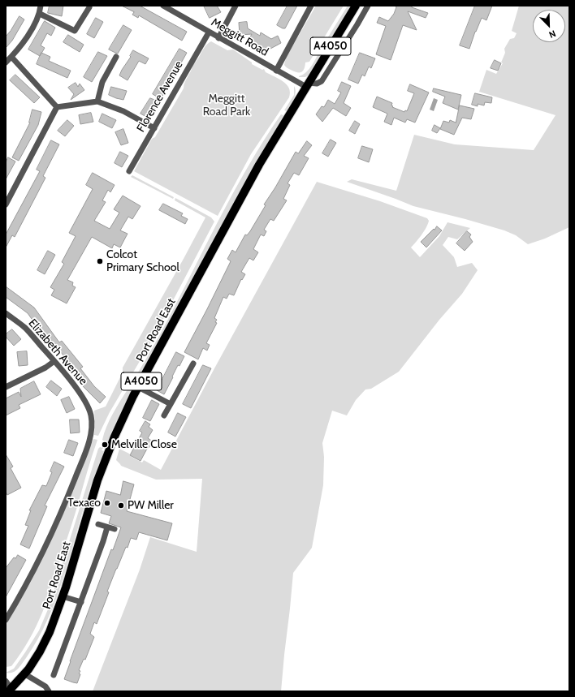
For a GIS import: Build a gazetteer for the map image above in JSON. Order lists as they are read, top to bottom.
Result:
{
  "streets": {
    "main road": ["A4050", "Port Road East"],
    "street": ["Meggitt Road", "Florence Avenue", "Elizabeth Avenue"]
  },
  "crossings": [
    ["Meggitt Road", "Florence Avenue"],
    ["Meggitt Road", "Port Road East"],
    ["Port Road East", "Elizabeth Avenue"]
  ],
  "parks": ["Meggitt Road Park"],
  "places": [
    "Colcot Primary School",
    "Melville Close",
    "Texaco",
    "PW Miller"
  ],
  "north": "bottom right"
}
